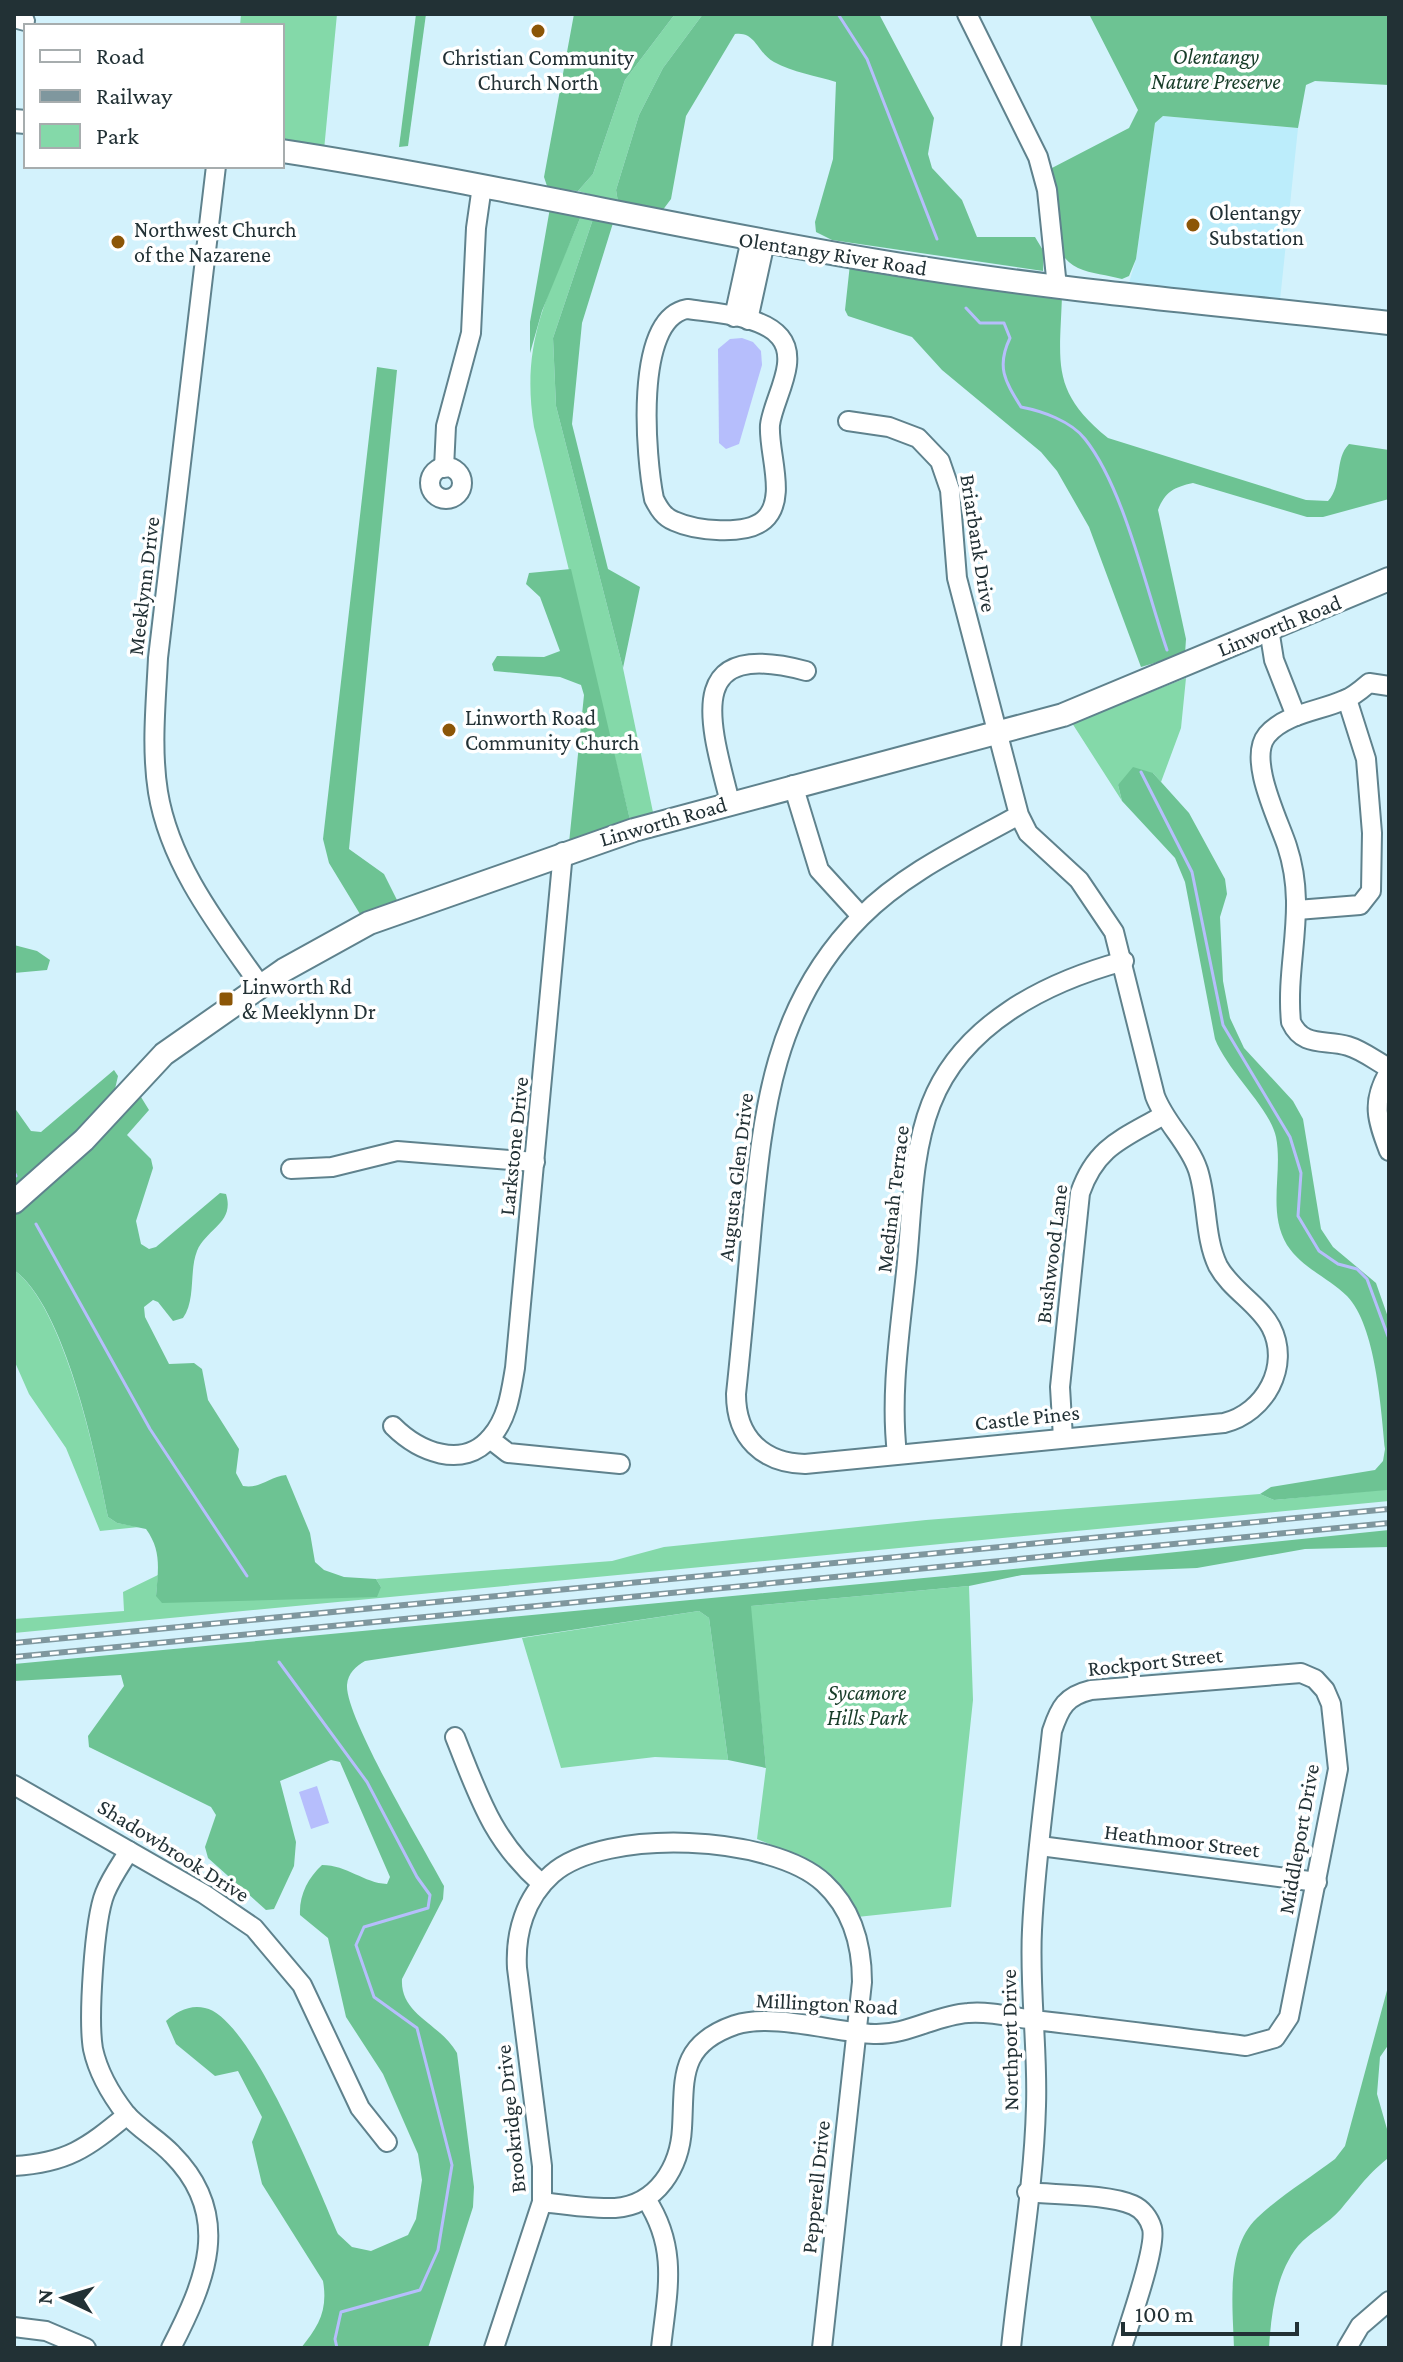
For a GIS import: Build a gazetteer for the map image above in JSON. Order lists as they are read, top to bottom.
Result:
{
  "streets": {
    "main road": ["Olentangy River Road", "Linworth Road"],
    "street": [
      "Briarbank Drive",
      "Meeklynn Drive",
      "Larkstone Drive",
      "Augusta Glen Drive",
      "Medinah Terrace",
      "Bushwood Lane",
      "Castle Pines",
      "Rockport Street",
      "Middleport Drive",
      "Heathmoor Street",
      "Shadowbrook Drive",
      "Millington Road",
      "Northport Drive",
      "Brookridge Drive",
      "Pepperell Drive"
    ]
  },
  "crossings": [
    ["Briarbank Drive", "Linworth Road"],
    ["Briarbank Drive", "Augusta Glen Drive"],
    ["Meeklynn Drive", "Linworth Road"],
    ["Linworth Road", "Larkstone Drive"],
    ["Augusta Glen Drive", "Castle Pines"],
    ["Medinah Terrace", "Castle Pines"],
    ["Bushwood Lane", "Castle Pines"],
    ["Rockport Street", "Middleport Drive"],
    ["Rockport Street", "Northport Drive"],
    ["Middleport Drive", "Heathmoor Street"],
    ["Middleport Drive", "Millington Road"],
    ["Heathmoor Street", "Northport Drive"],
    ["Millington Road", "Northport Drive"],
    ["Millington Road", "Pepperell Drive"],
    ["Brookridge Drive", "Pepperell Drive"]
  ],
  "parks": ["Olentangy Nature Preserve", "Sycamore Hills Park"],
  "places": {
    "other": [
      "Christian Community Church North",
      "Olentangy Substation",
      "Northwest Church of the Nazarene",
      "Linworth Road Community Church"
    ],
    "transit": ["Linworth Rd & Meeklynn Dr"]
  },
  "legend": ["Road", "Railway", "Park"],
  "scale_bar": "100 m",
  "north": "left"
}
